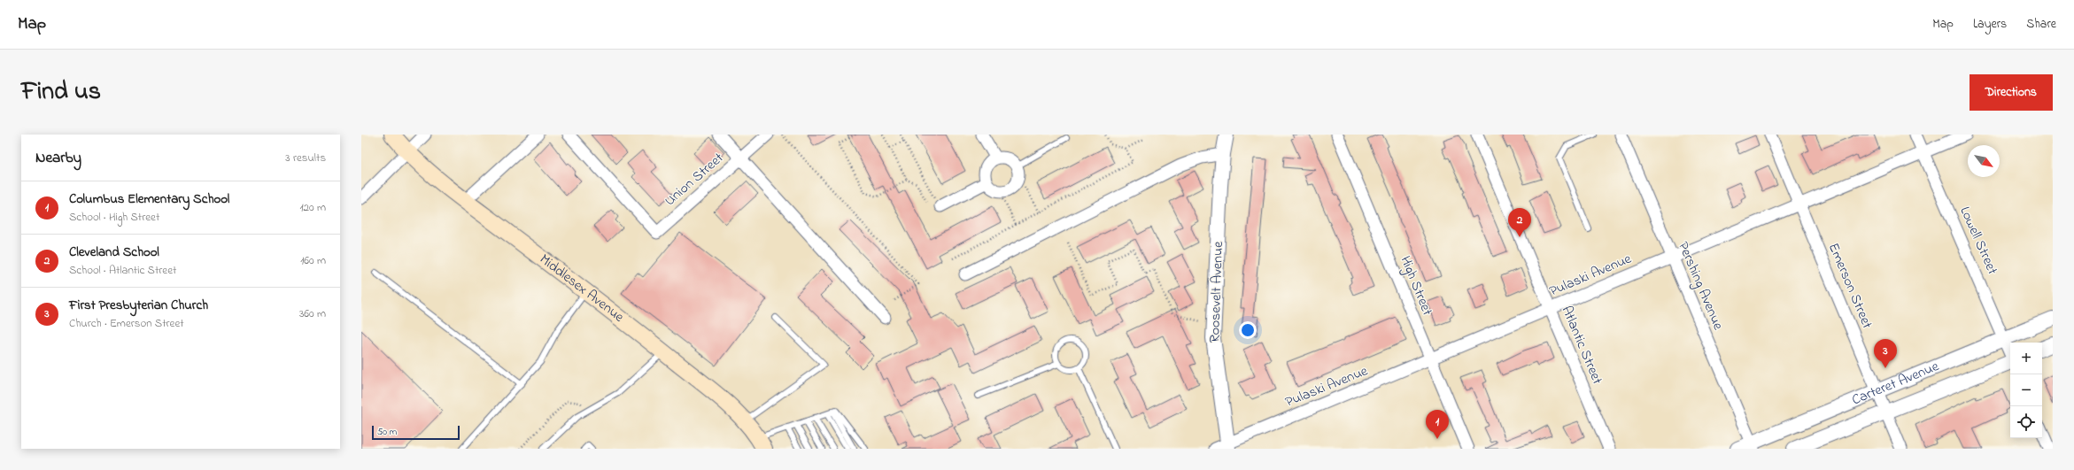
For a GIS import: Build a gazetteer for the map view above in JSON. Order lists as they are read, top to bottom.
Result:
{
  "streets": {
    "main road": ["Middlesex Avenue"],
    "street": [
      "Union Street",
      "Lowell Street",
      "Pulaski Avenue",
      "High Street",
      "Pershing Avenue",
      "Emerson Street",
      "Roosevelt Avenue",
      "Atlantic Street",
      "Carteret Avenue"
    ]
  },
  "crossings": [
    ["Lowell Street", "Pulaski Avenue"],
    ["Lowell Street", "Carteret Avenue"],
    ["Pulaski Avenue", "High Street"],
    ["Pulaski Avenue", "Pershing Avenue"],
    ["Pulaski Avenue", "Emerson Street"],
    ["Pulaski Avenue", "Roosevelt Avenue"],
    ["Pulaski Avenue", "Atlantic Street"],
    ["Pershing Avenue", "Carteret Avenue"],
    ["Emerson Street", "Carteret Avenue"]
  ],
  "scale_bar": "50 m",
  "north": "bottom right",
  "page": {
    "header": "Map",
    "nav": ["Map", "Layers", "Share"],
    "title": "Find us",
    "buttons": "Directions",
    "heading": ["Nearby", "3 results"],
    "list": [
      {
        "mark": "1",
        "name": "Columbus Elementary School",
        "note": "School · High Street",
        "value": "120 m"
      },
      {
        "mark": "2",
        "name": "Cleveland School",
        "note": "School · Atlantic Street",
        "value": "160 m"
      },
      {
        "mark": "3",
        "name": "First Presbyterian Church",
        "note": "Church · Emerson Street",
        "value": "360 m"
      }
    ],
    "pins": ["2", "3", "1"],
    "map_buttons": ["+", "−"],
    "scale": "50 m"
  }
}
